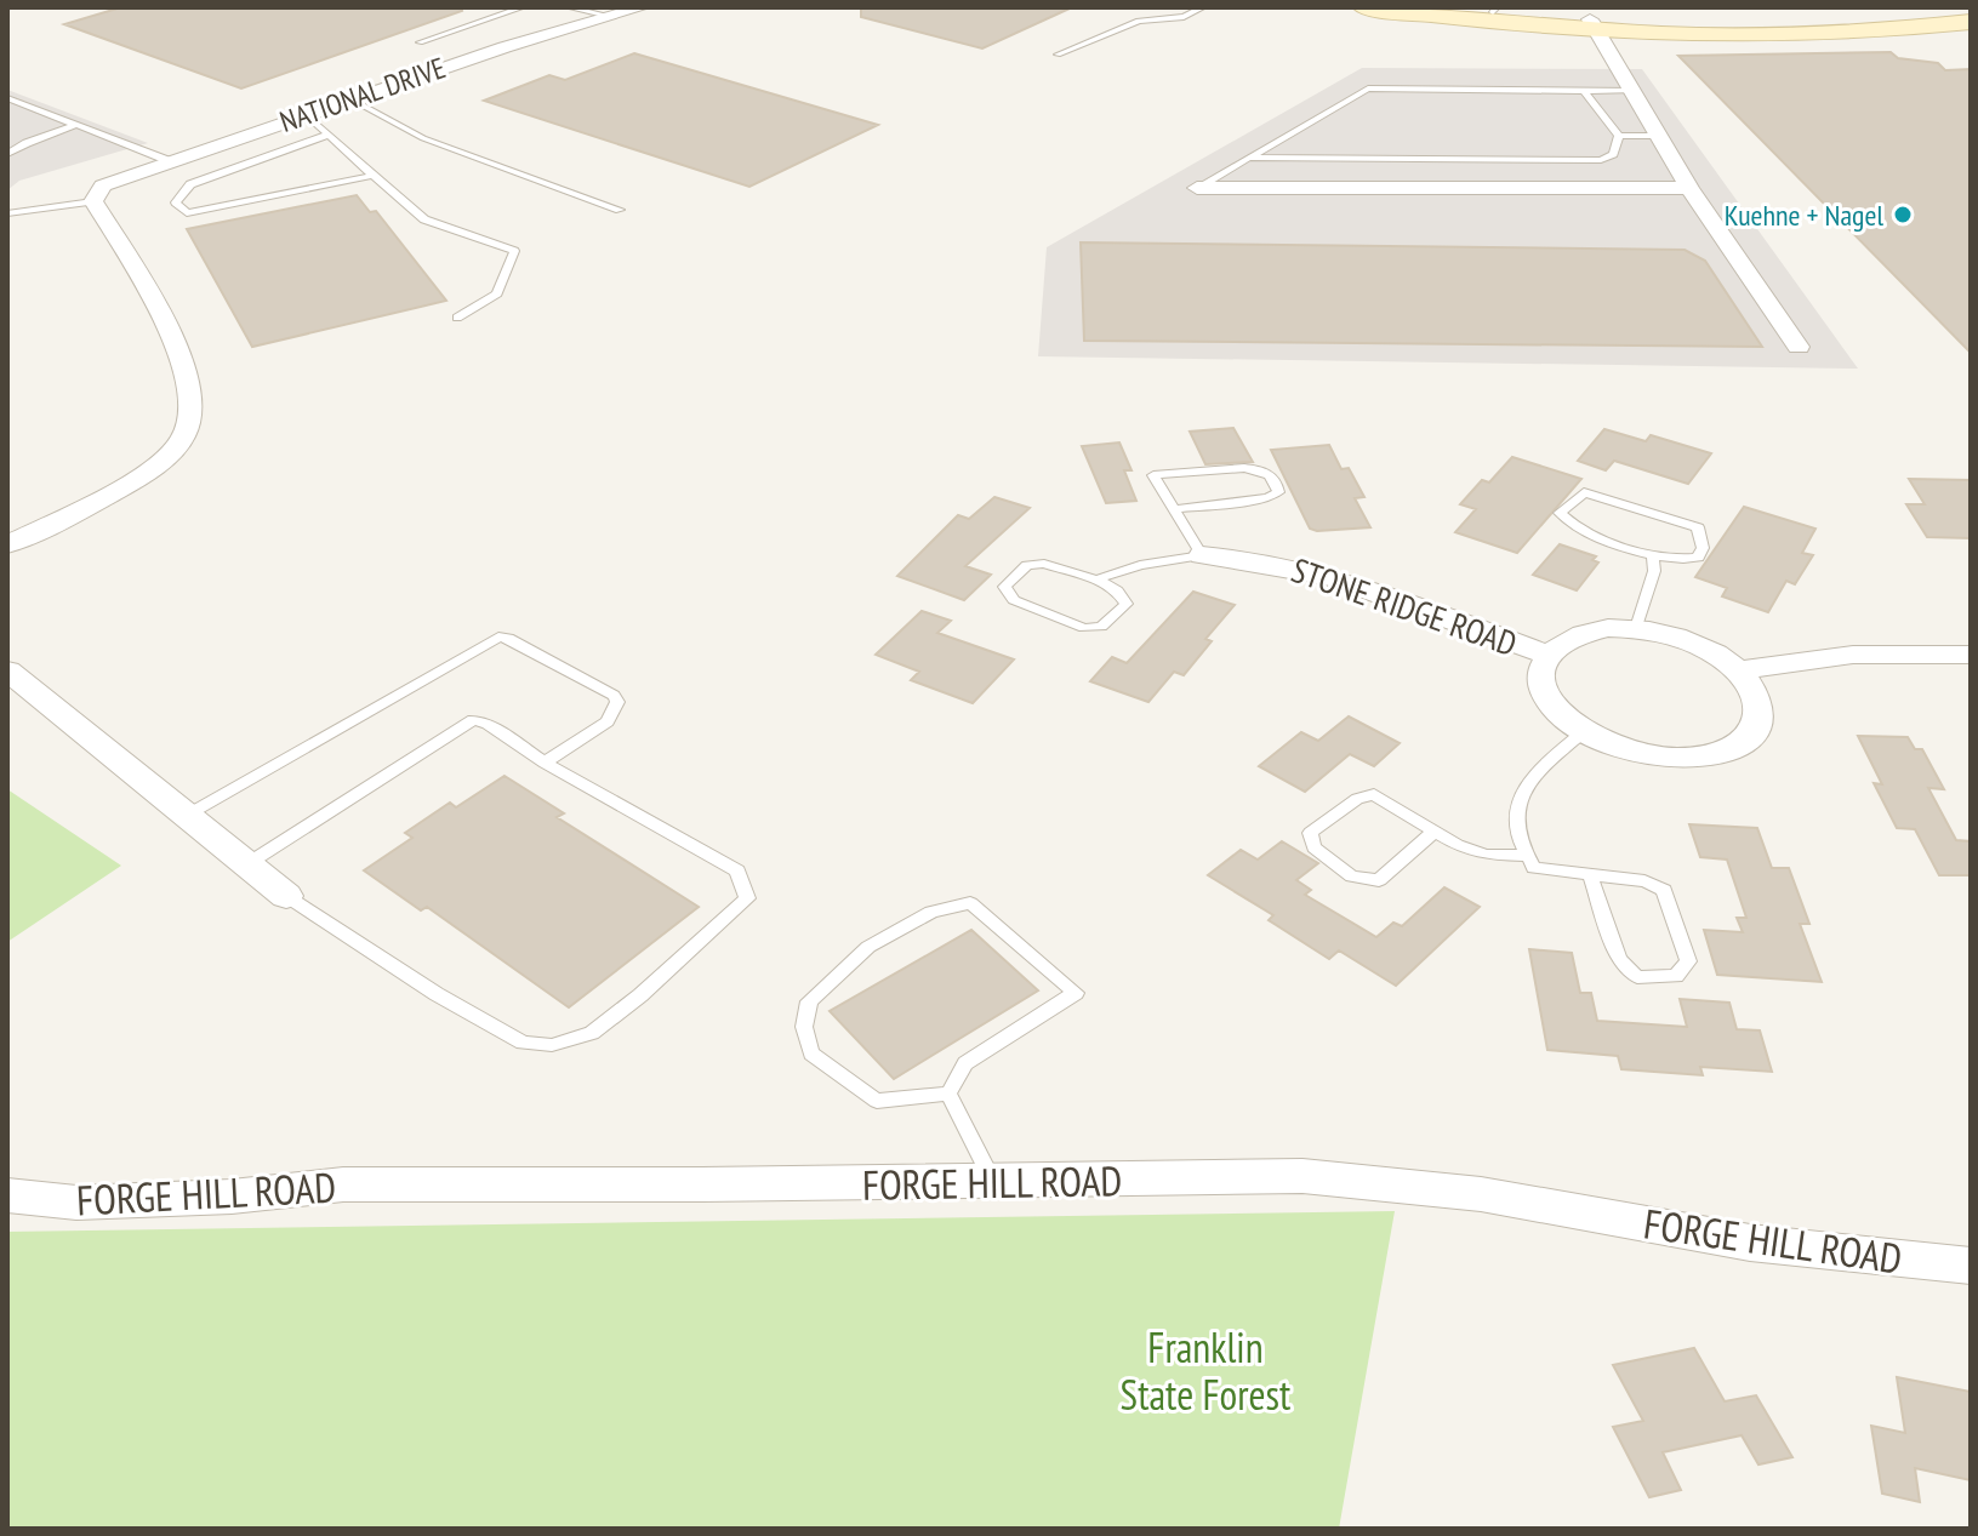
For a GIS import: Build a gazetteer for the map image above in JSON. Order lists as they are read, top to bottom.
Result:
{
  "streets": {
    "street": ["NATIONAL DRIVE", "STONE RIDGE ROAD", "FORGE HILL ROAD"]
  },
  "parks": ["Franklin State Forest"],
  "places": ["Kuehne + Nagel"]
}
